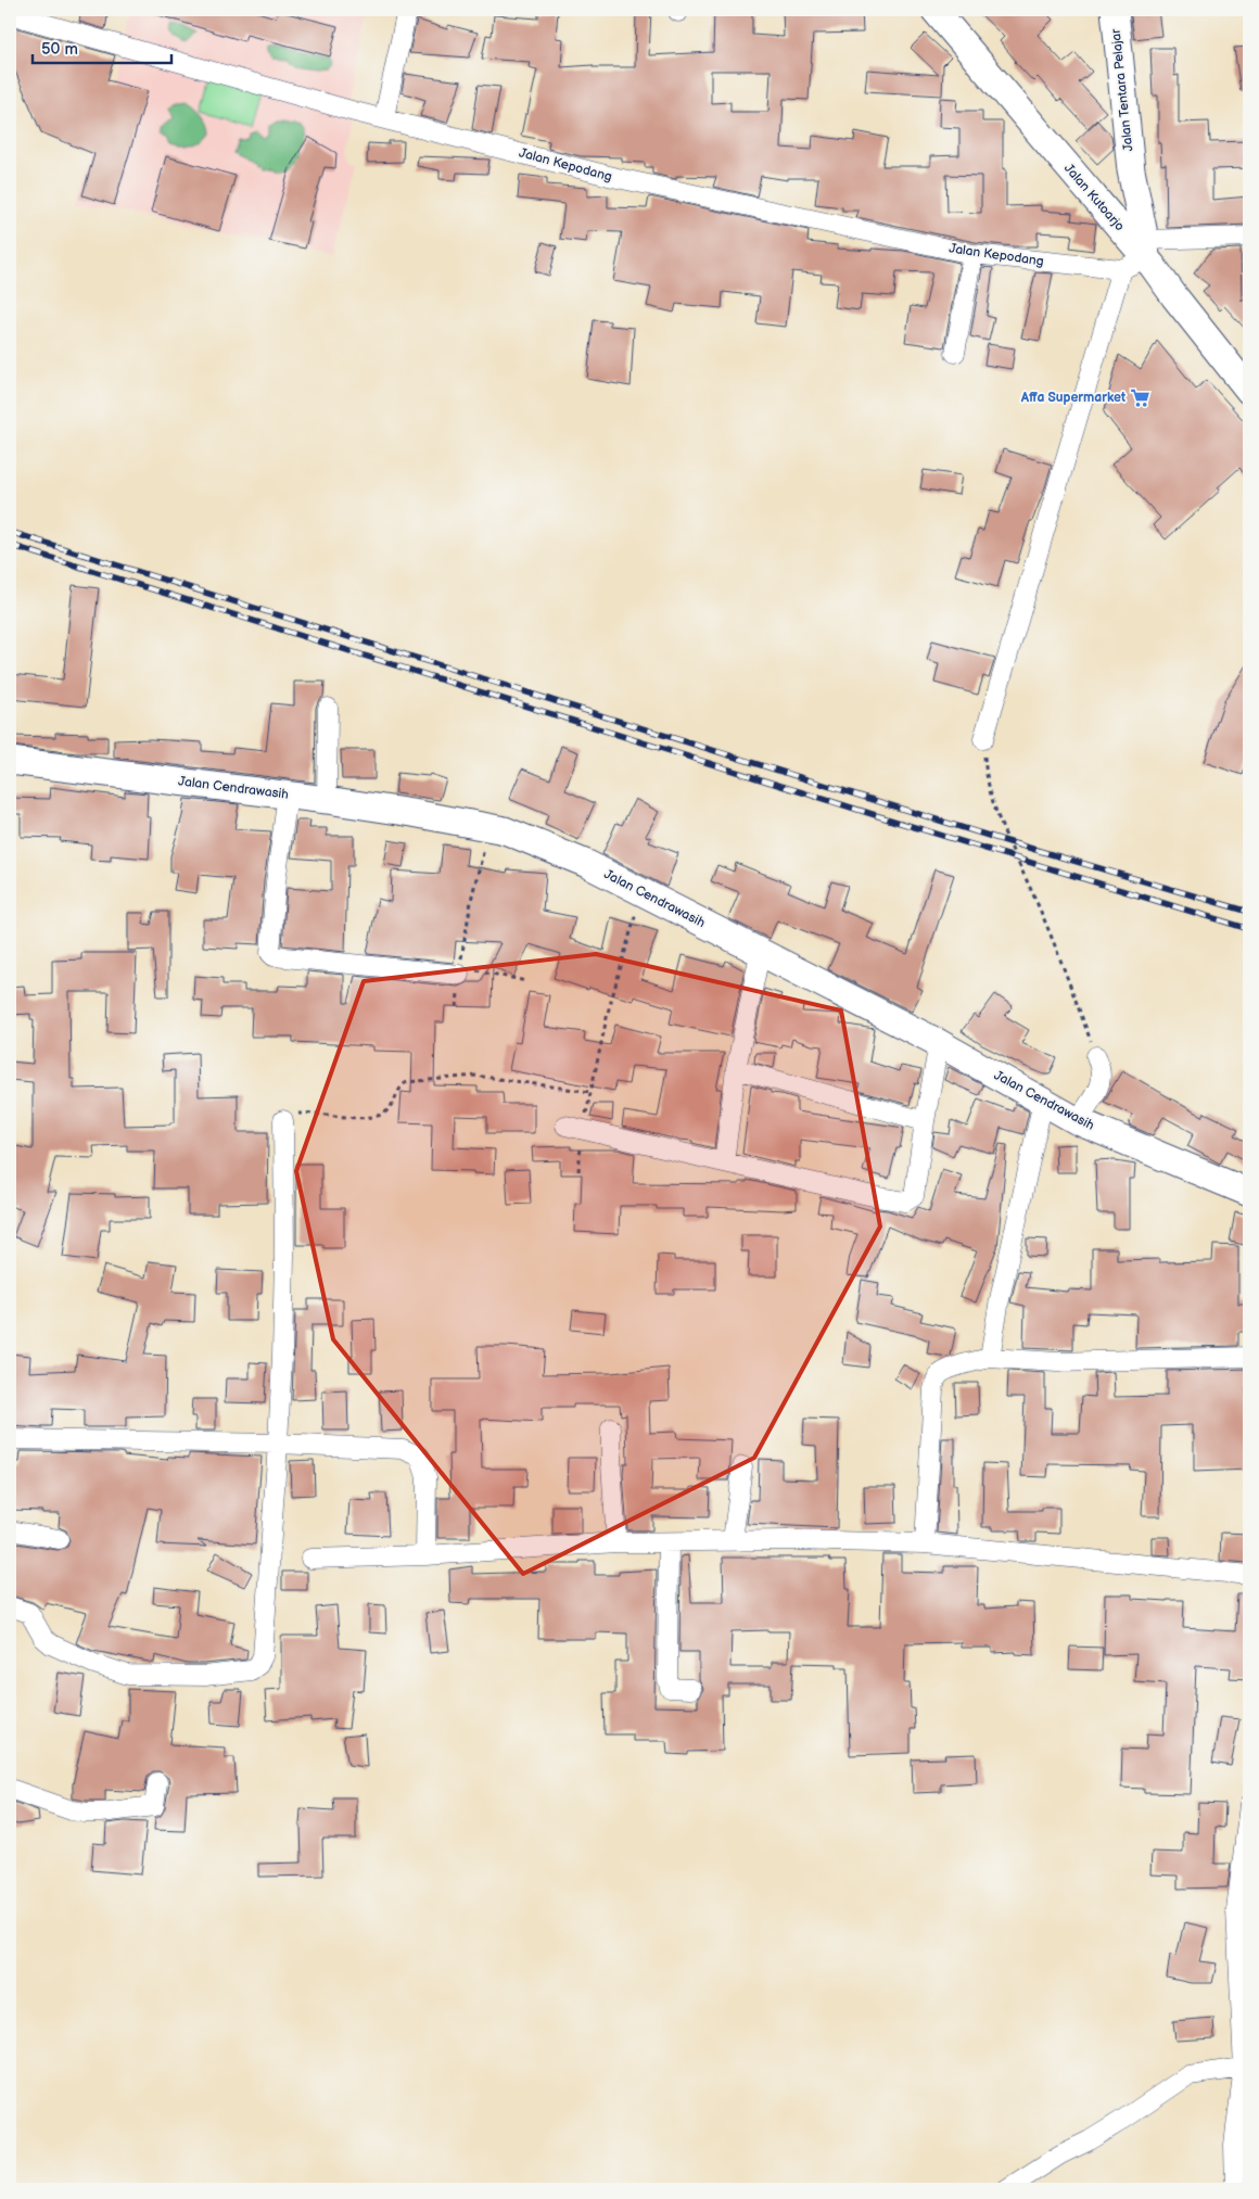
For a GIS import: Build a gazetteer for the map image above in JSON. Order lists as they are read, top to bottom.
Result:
{
  "streets": {
    "main road": ["Jalan Tentara Pelajar", "Jalan Kutoarjo", "Jalan Cendrawasih"],
    "street": ["Jalan Kepodang"]
  },
  "crossings": [
    ["Jalan Tentara Pelajar", "Jalan Kepodang"],
    ["Jalan Tentara Pelajar", "Jalan Kutoarjo"],
    ["Jalan Kepodang", "Jalan Kutoarjo"]
  ],
  "places": {
    "supermarket": ["Affa Supermarket"]
  },
  "scale_bar": "50 m"
}
